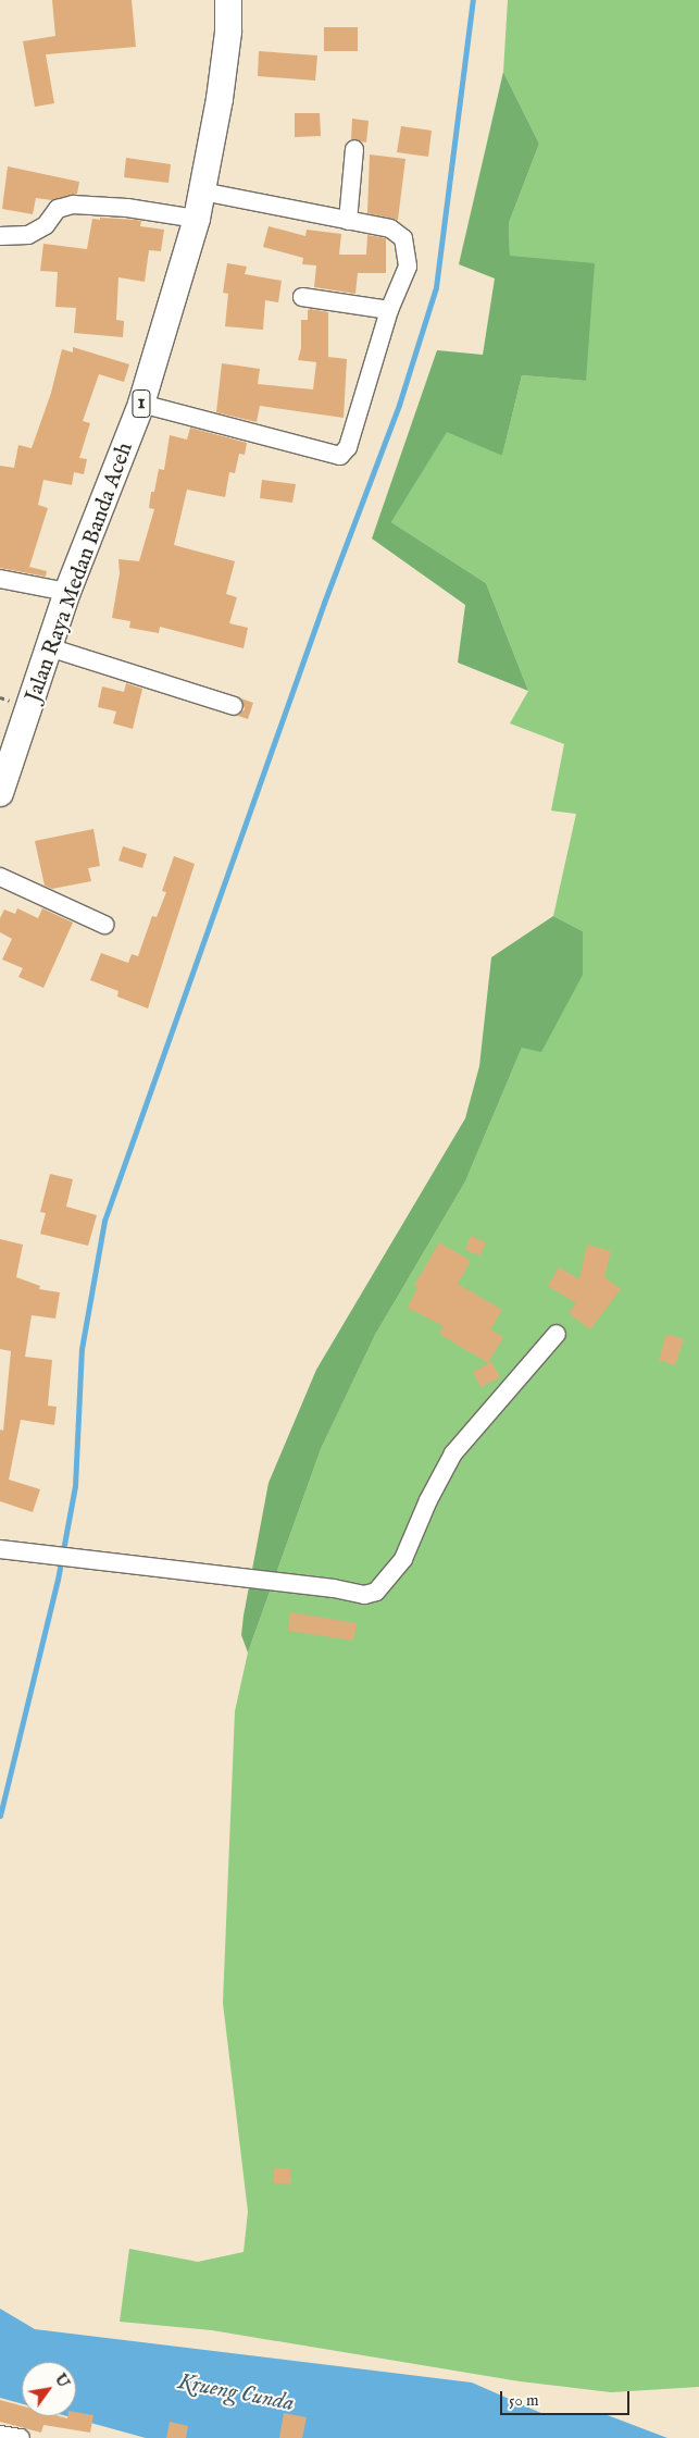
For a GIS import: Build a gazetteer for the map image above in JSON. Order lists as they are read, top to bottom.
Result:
{
  "streets": {
    "highway": ["1", "Jalan Raya Medan Banda Aceh"]
  },
  "water": ["Krueng Cunda"],
  "scale_bar": "50 m",
  "north": "top right"
}
